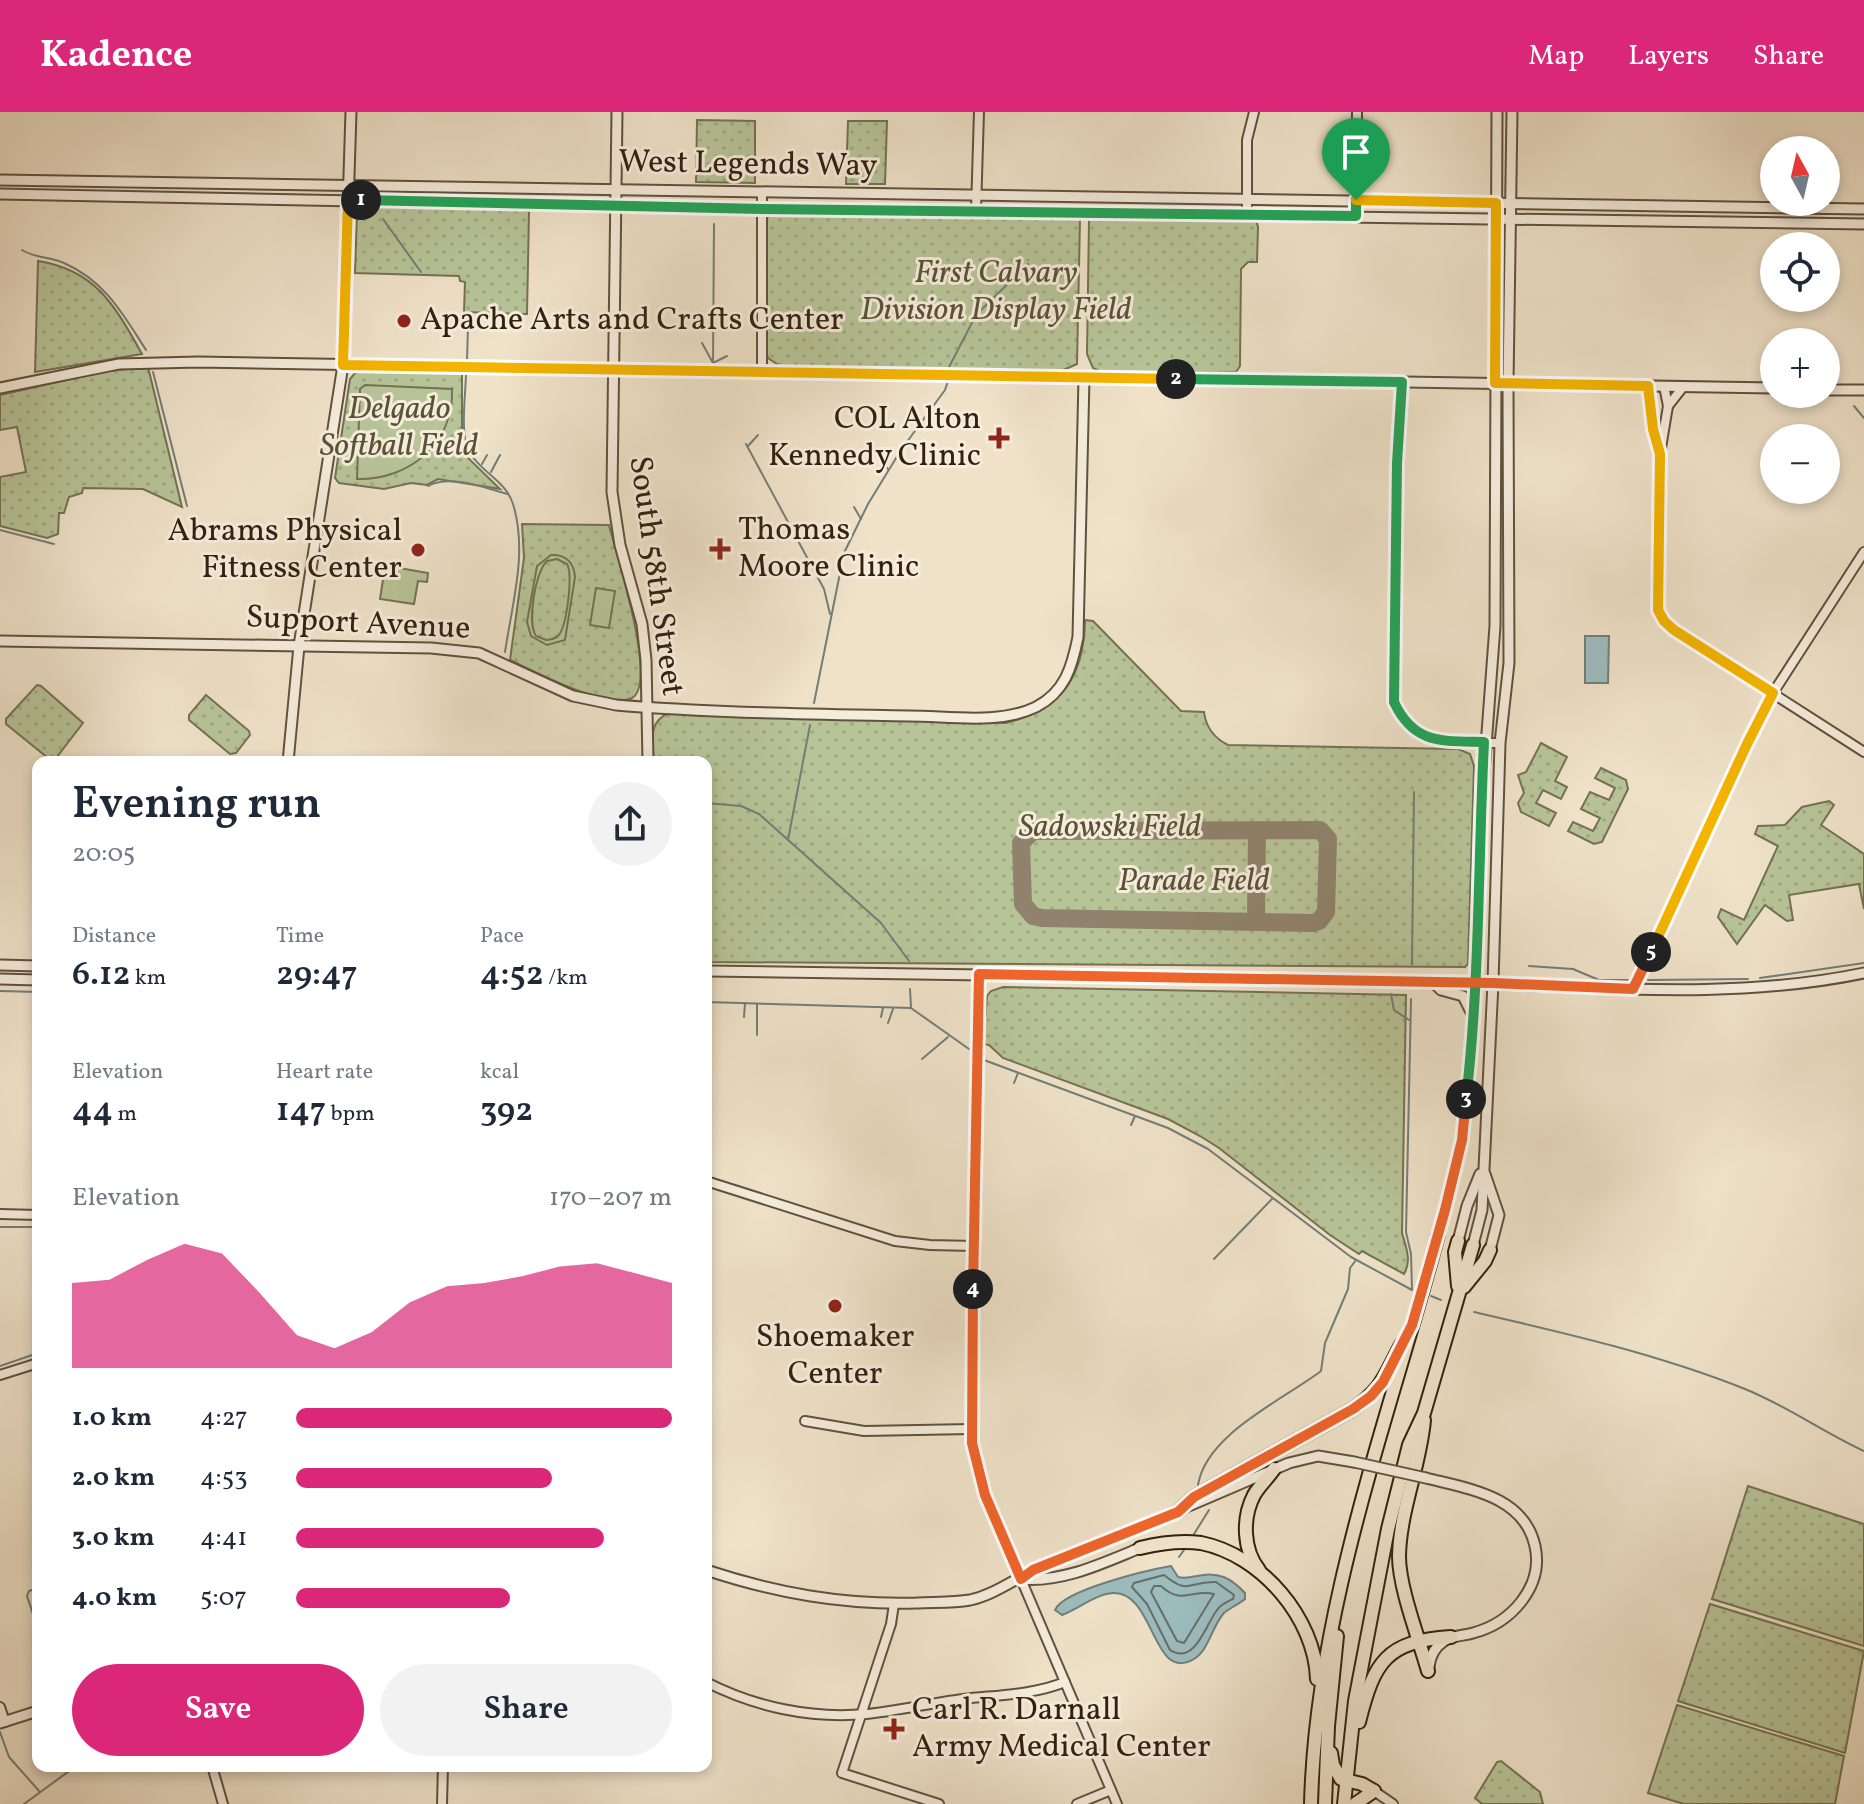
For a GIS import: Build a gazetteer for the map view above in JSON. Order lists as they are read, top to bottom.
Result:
{
  "streets": {
    "street": ["West Legends Way", "South 58th Street", "Support Avenue"]
  },
  "crossings": [
    ["West Legends Way", "South 58th Street"],
    ["South 58th Street", "Support Avenue"]
  ],
  "parks": [
    "First Calvary Division Display Field",
    "Delgado Softball Field",
    "Sadowski Field",
    "Parade Field"
  ],
  "places": {
    "other": ["Apache Arts and Crafts Center", "Abrams Physical Fitness Center", "Shoemaker Center"],
    "health": ["COL Alton Kennedy Clinic", "Thomas Moore Clinic", "Carl R. Darnall Army Medical Center"]
  },
  "north": "top",
  "page": {
    "header": "Kadence",
    "nav": ["Map", "Layers", "Share"],
    "map_buttons": ["+", "−"],
    "pins": [
      "1",
      "2",
      "5",
      "3",
      "4"
    ],
    "heading": ["Evening run", "20:05"],
    "stats": [
      ["Distance", "6.12 km"],
      ["Time", "29:47"],
      ["Pace", "4:52 /km"],
      ["Elevation", "44 m"],
      ["Heart rate", "147 bpm"],
      ["kcal", "392"]
    ],
    "chart": ["Elevation", "170–207 m"],
    "list": [
      {
        "name": "1.0 km",
        "note": "4:27"
      },
      {
        "name": "2.0 km",
        "note": "4:53"
      },
      {
        "name": "3.0 km",
        "note": "4:41"
      },
      {
        "name": "4.0 km",
        "note": "5:07"
      }
    ],
    "buttons": ["Save", "Share"]
  }
}
